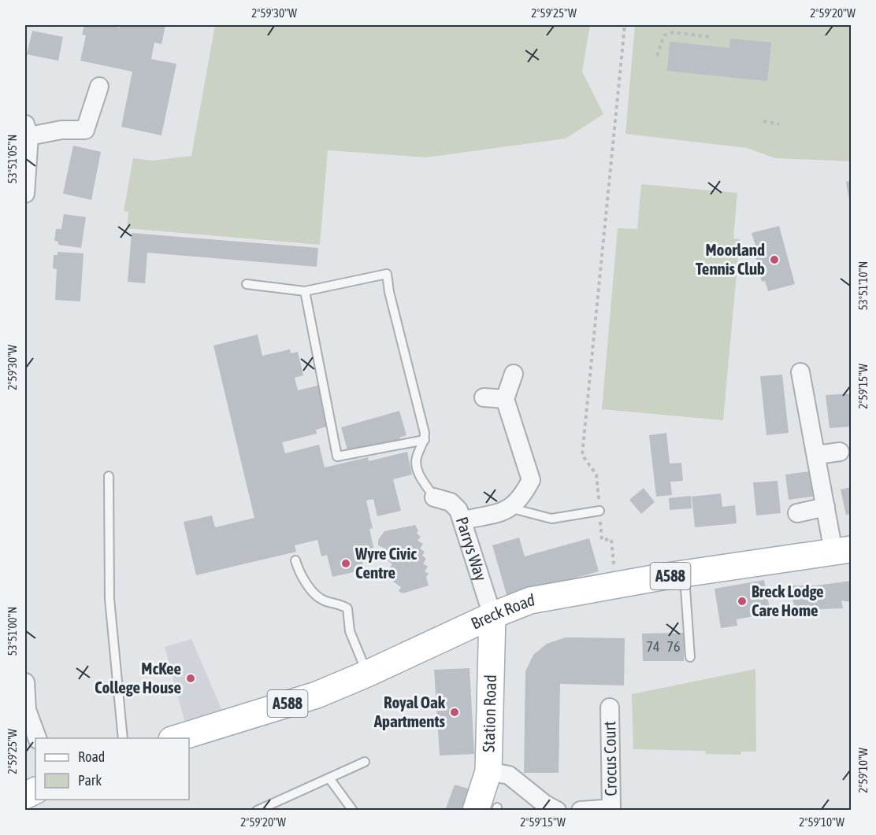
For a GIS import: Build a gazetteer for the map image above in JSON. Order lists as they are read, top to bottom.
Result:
{
  "streets": {
    "main road": ["A588", "Breck Road", "Station Road"],
    "street": ["Parrys Way", "Crocus Court"]
  },
  "crossings": [
    ["Parrys Way", "Breck Road"],
    ["Parrys Way", "Station Road"],
    ["Breck Road", "Station Road"]
  ],
  "places": [
    "Moorland Tennis Club",
    "Wyre Civic Centre",
    "Breck Lodge Care Home",
    "McKee College House",
    "Royal Oak Apartments"
  ],
  "house_numbers": ["74", "76"],
  "legend": ["Road", "Park"],
  "coordinates": [
    "2°59'30\"W",
    "2°59'25\"W",
    "2°59'20\"W",
    "53°51'05\"N",
    "53°51'10\"N",
    "2°59'15\"W",
    "53°51'00\"N",
    "2°59'10\"W"
  ]
}
